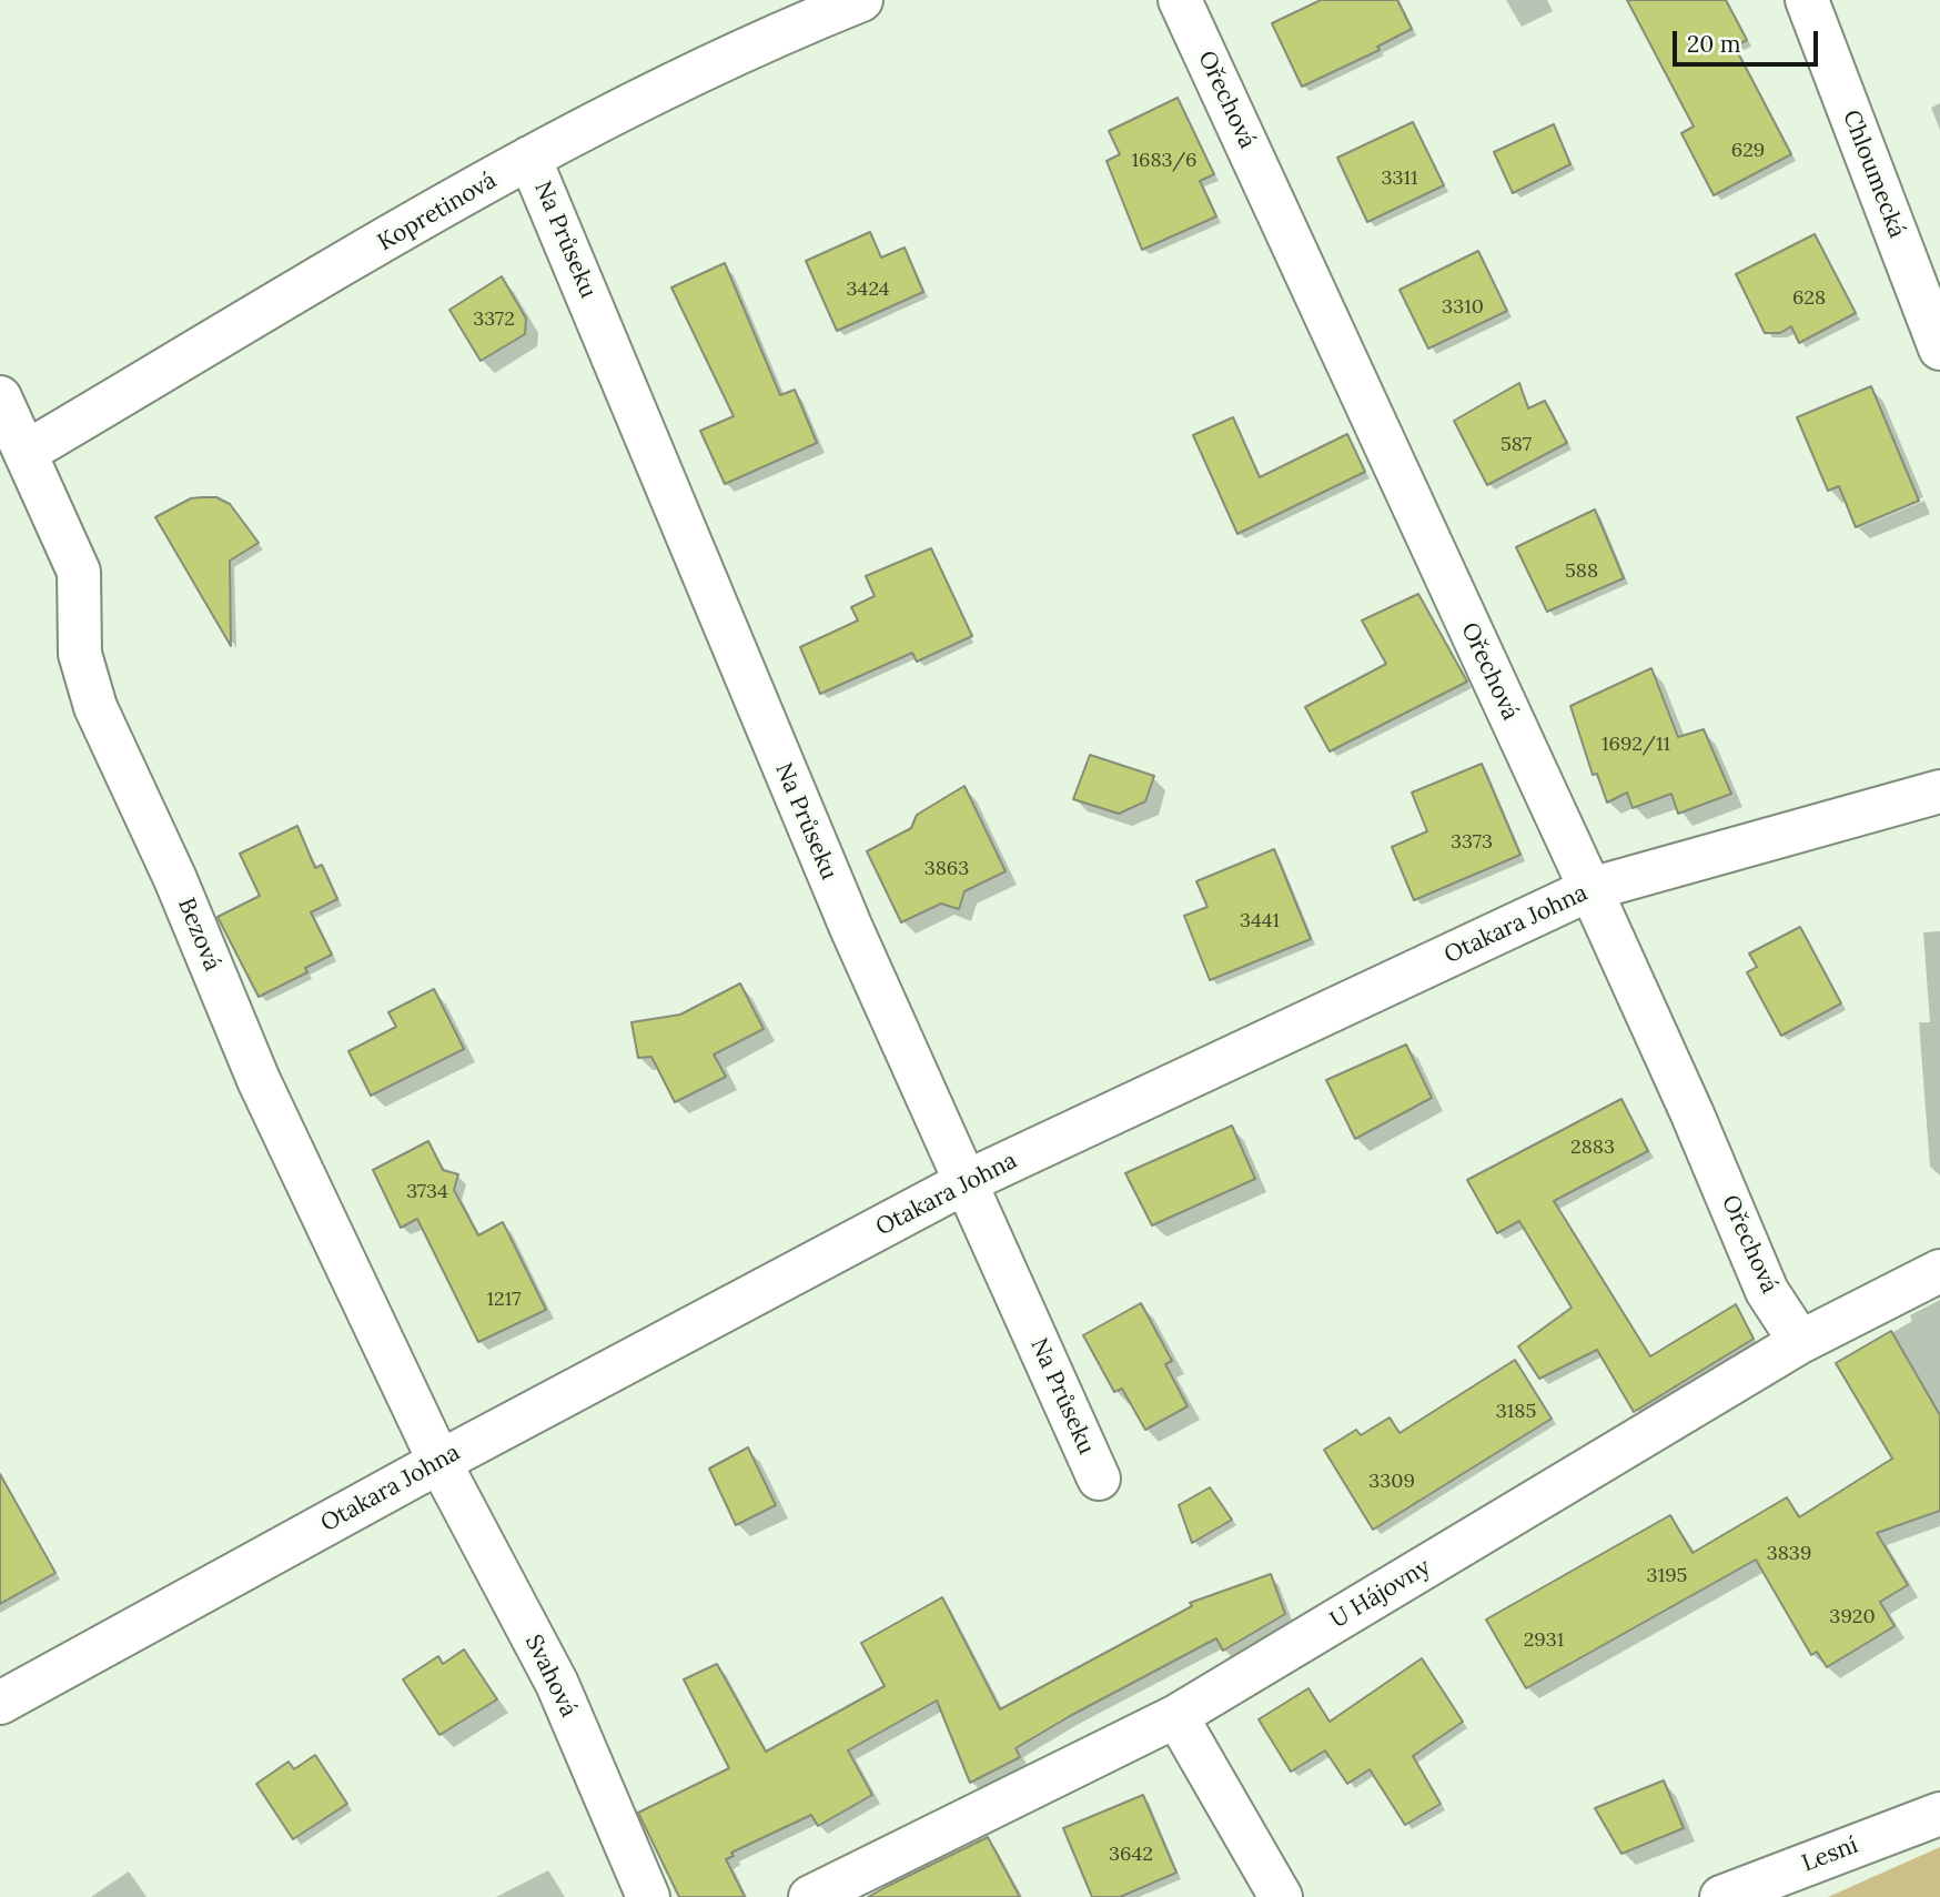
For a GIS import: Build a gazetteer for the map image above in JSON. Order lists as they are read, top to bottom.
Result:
{
  "streets": {
    "street": [
      "Ořechová",
      "Chloumecká",
      "Kopretinová",
      "Na Průseku",
      "Otakara Johna",
      "Bezová",
      "U Hájovny",
      "Svahová",
      "Lesní"
    ]
  },
  "crossings": [
    ["Ořechová", "Otakara Johna"],
    ["Ořechová", "U Hájovny"],
    ["Kopretinová", "Na Průseku"],
    ["Kopretinová", "Bezová"],
    ["Na Průseku", "Otakara Johna"],
    ["Otakara Johna", "Bezová"],
    ["Otakara Johna", "Svahová"],
    ["Bezová", "Svahová"]
  ],
  "house_numbers": [
    "629",
    "1683/6",
    "3311",
    "3424",
    "628",
    "3310",
    "3372",
    "587",
    "588",
    "1692/11",
    "3373",
    "3863",
    "3441",
    "2883",
    "3734",
    "1217",
    "3185",
    "3309",
    "3839",
    "3195",
    "3920",
    "2931",
    "3642"
  ],
  "scale_bar": "20 m"
}
